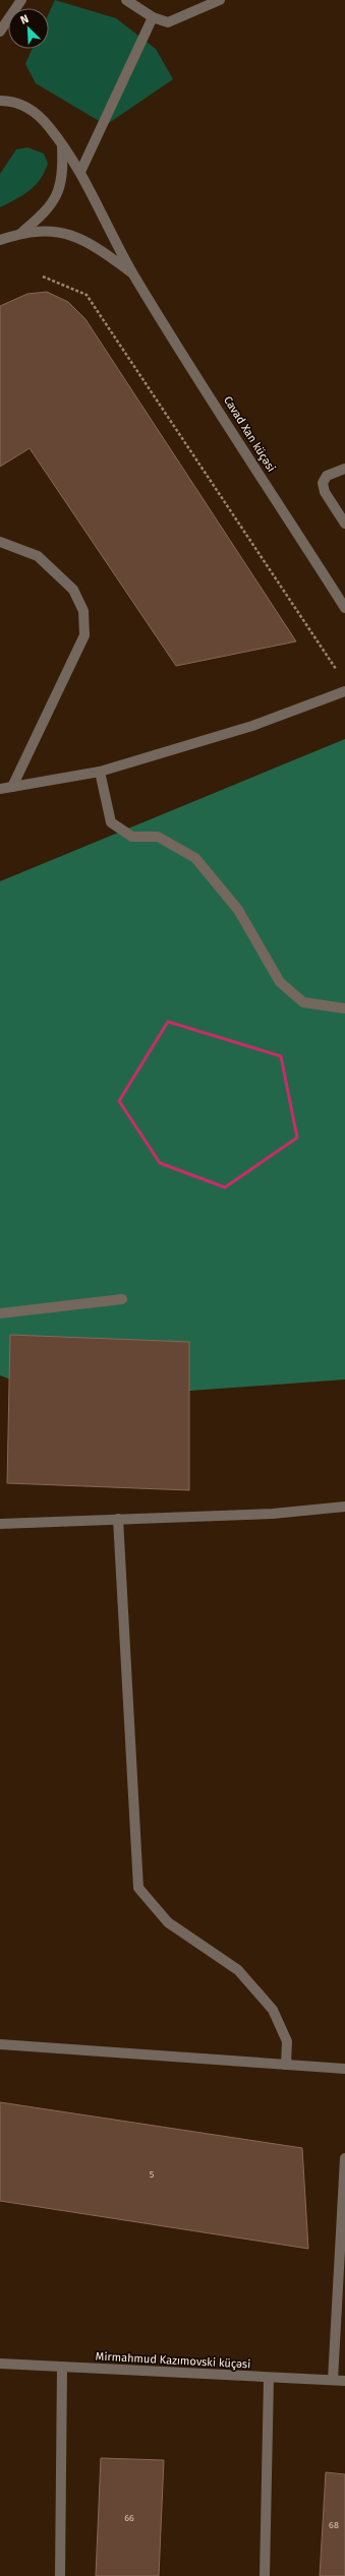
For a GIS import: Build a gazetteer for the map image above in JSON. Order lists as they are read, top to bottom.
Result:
{
  "streets": {
    "street": ["Cavad Xan küçəsi", "Mirmahmud Kazımovski küçəsi"]
  },
  "house_numbers": ["5", "66", "68"],
  "north": "top left"
}
